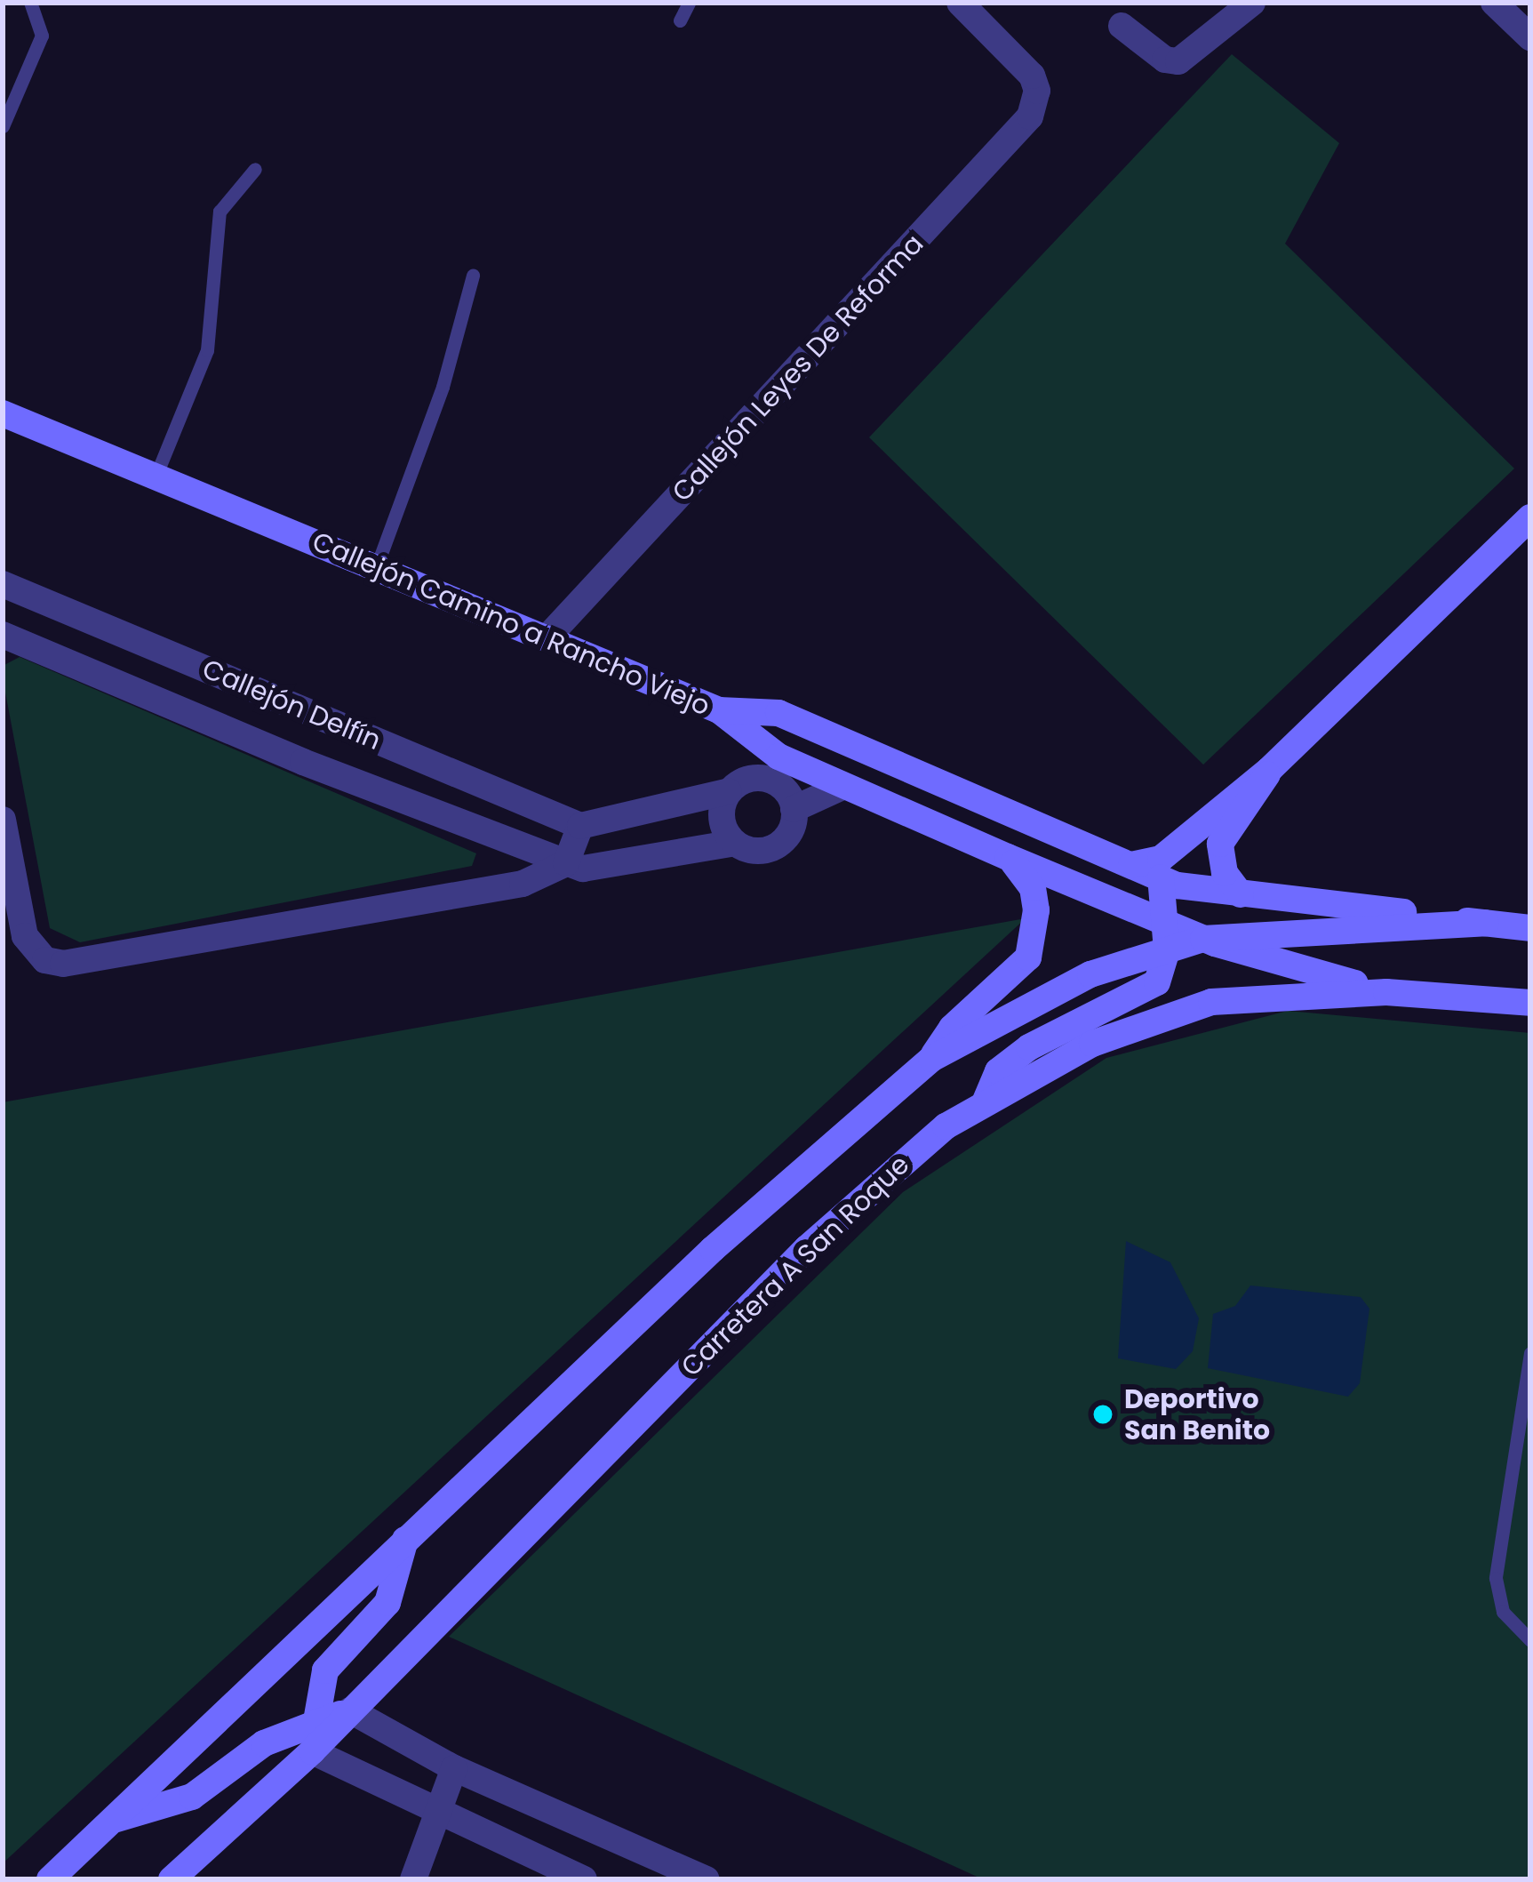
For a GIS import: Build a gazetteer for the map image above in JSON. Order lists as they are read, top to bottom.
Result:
{
  "streets": {
    "main road": ["Callejón Camino a Rancho Viejo", "Carretera A San Roque"],
    "street": ["Callejón Leyes De Reforma", "Callejón Delfín"]
  },
  "crossings": [
    ["Callejón Leyes De Reforma", "Callejón Camino a Rancho Viejo"],
    ["Callejón Camino a Rancho Viejo", "Carretera A San Roque"]
  ],
  "places": ["Deportivo San Benito"]
}
